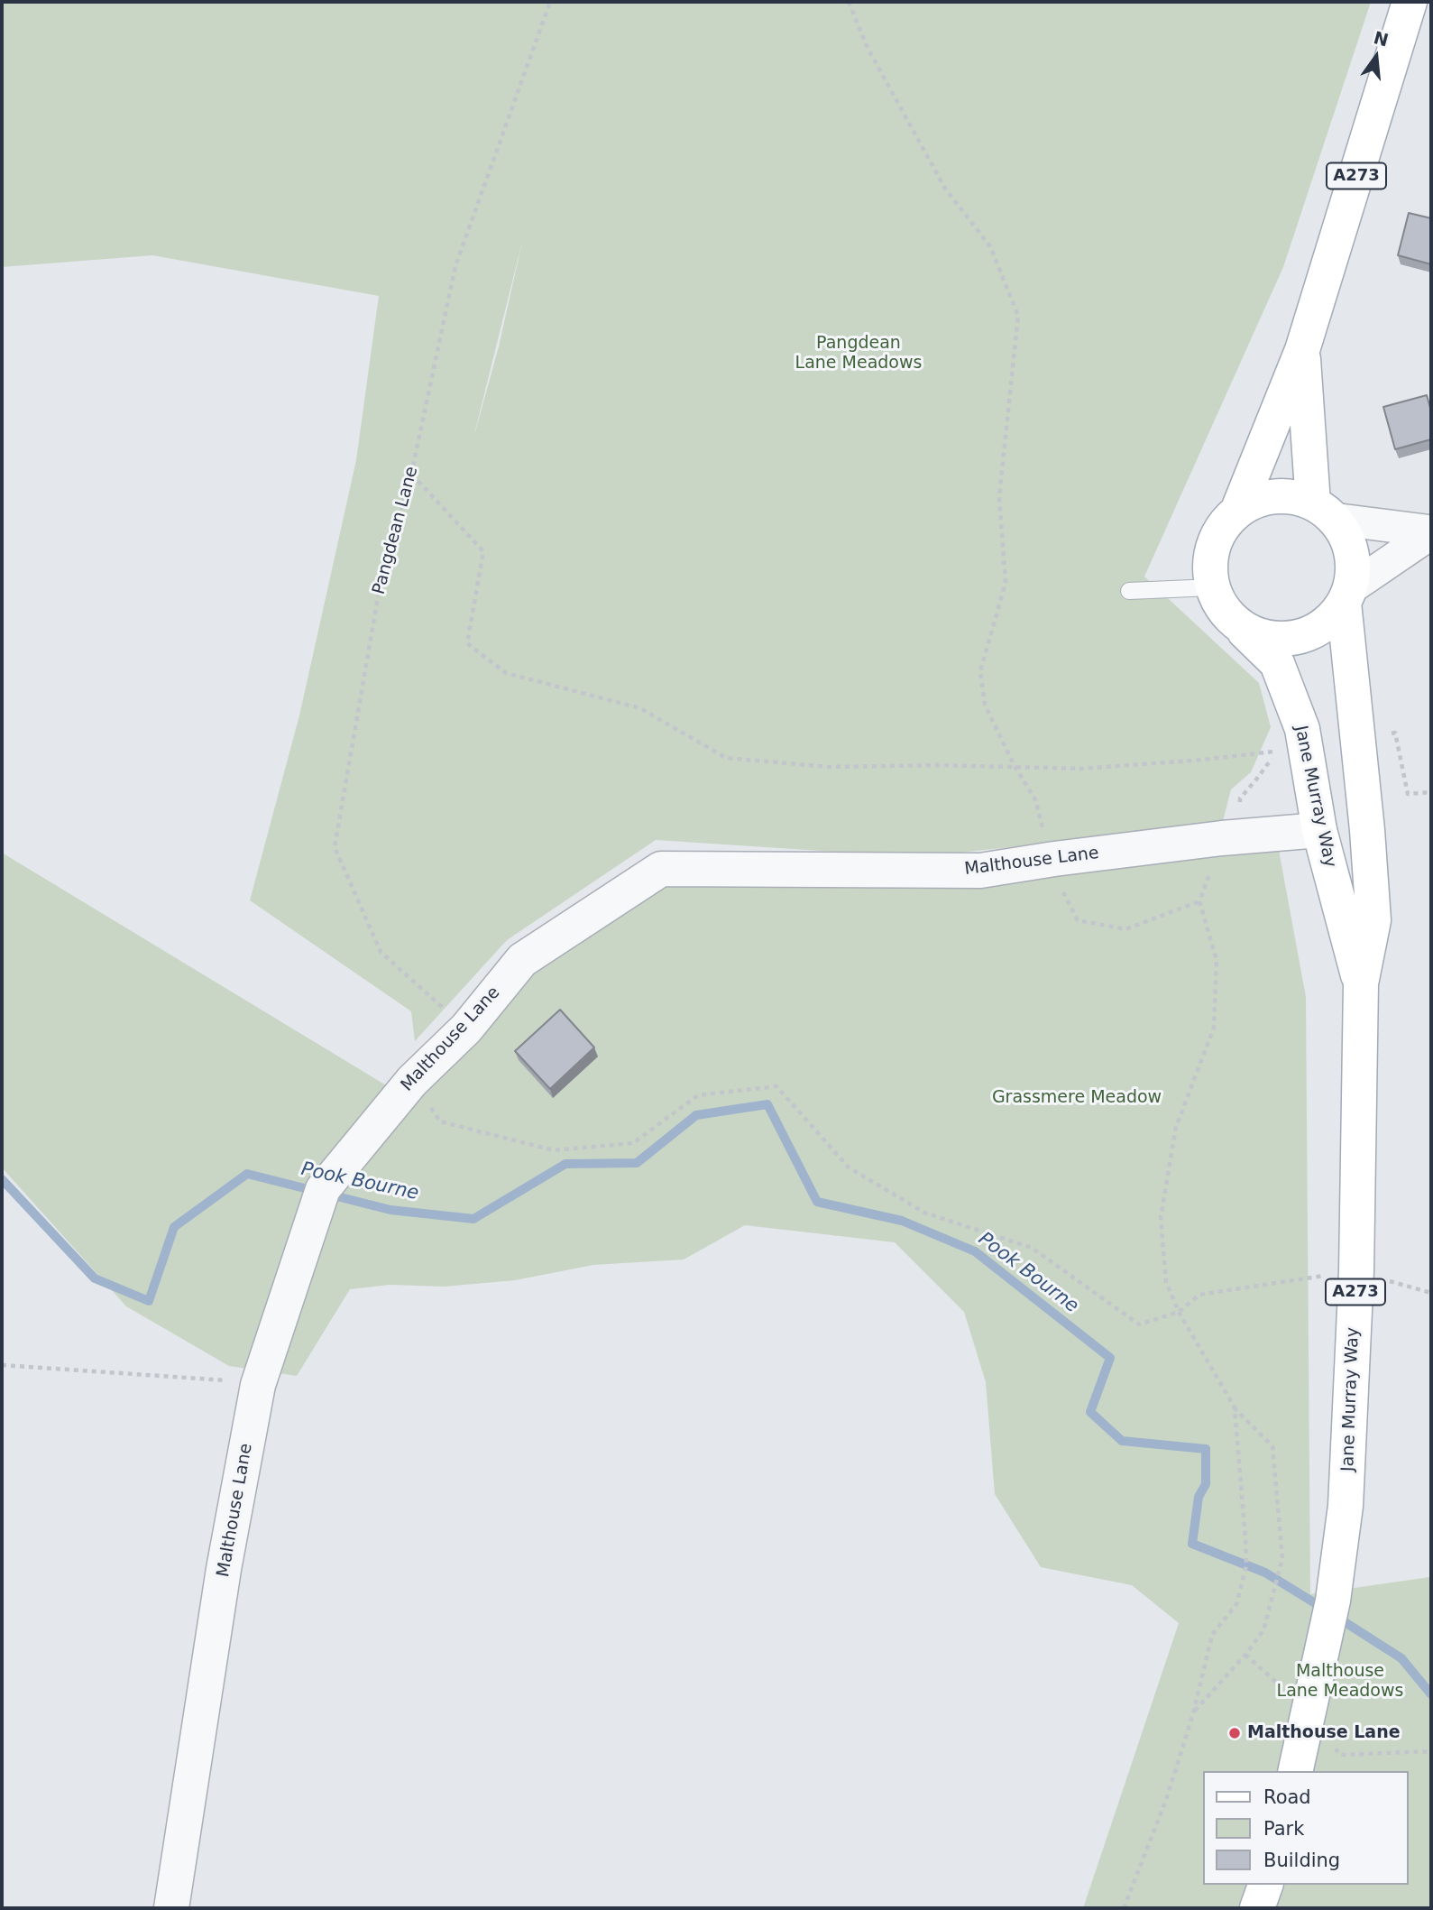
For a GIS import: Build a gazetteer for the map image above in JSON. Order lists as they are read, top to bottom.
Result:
{
  "streets": {
    "main road": ["A273", "Jane Murray Way"],
    "street": ["Malthouse Lane"],
    "path": ["Pangdean Lane"]
  },
  "crossings": [
    ["A273", "Jane Murray Way"],
    ["Pangdean Lane", "Malthouse Lane"],
    ["Jane Murray Way", "Malthouse Lane"]
  ],
  "water": ["Pook Bourne"],
  "parks": ["Pangdean Lane Meadows", "Grassmere Meadow", "Malthouse Lane Meadows"],
  "places": ["Malthouse Lane"],
  "legend": ["Road", "Park", "Building"],
  "north": "top"
}
